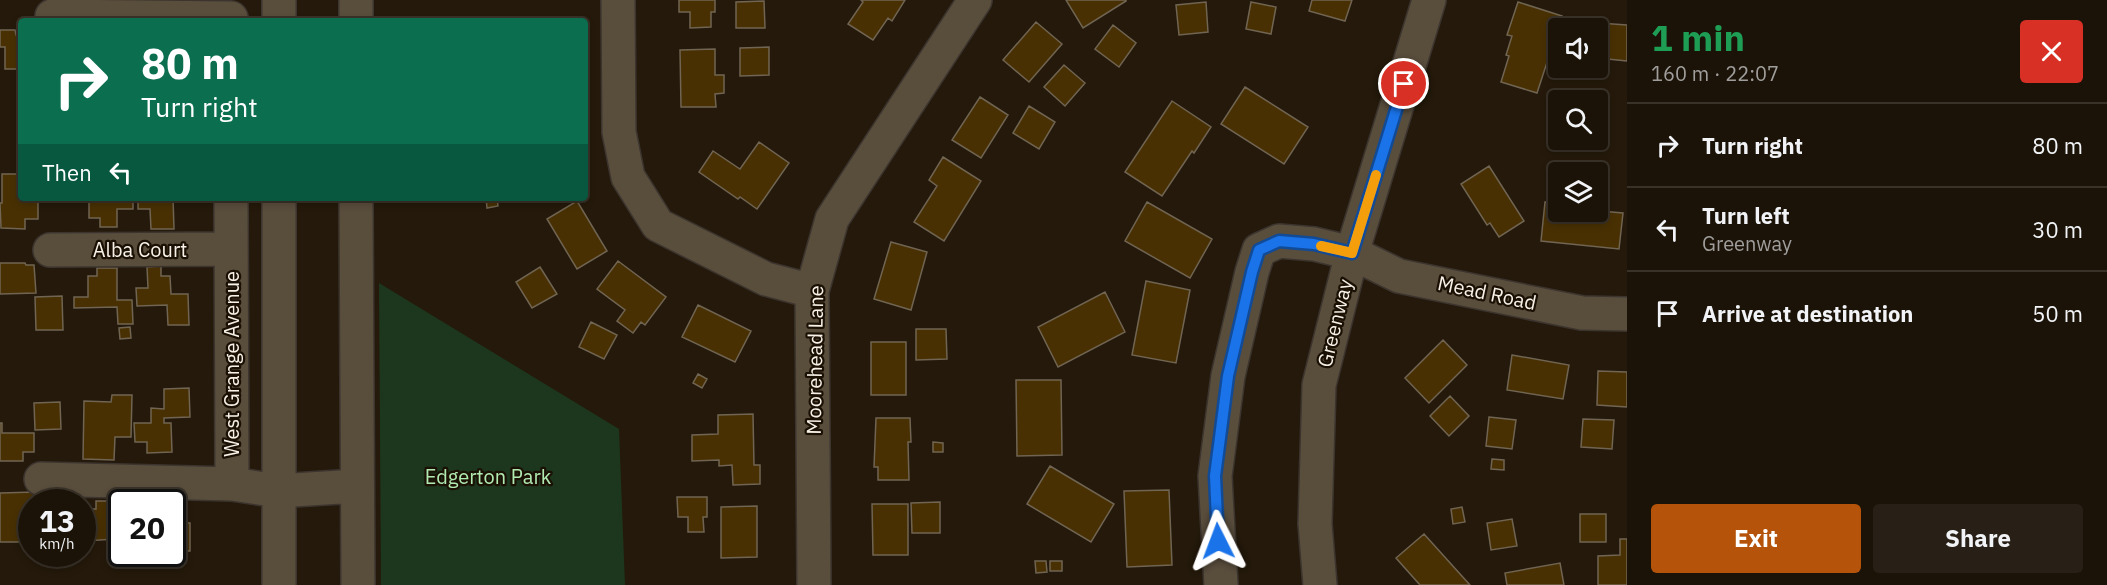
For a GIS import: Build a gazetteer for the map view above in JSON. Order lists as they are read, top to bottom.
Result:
{
  "streets": {
    "street": [
      "Alba Court",
      "Mead Road",
      "Greenway",
      "Moorehead Lane",
      "West Grange Avenue"
    ]
  },
  "crossings": [
    ["Alba Court", "West Grange Avenue"],
    ["Mead Road", "Greenway"]
  ],
  "parks": ["Edgerton Park"],
  "page": {
    "heading": ["1 min", "160 m · 22:07"],
    "turn": ["80 m", "Turn right"],
    "list": [
      {
        "name": "Turn right",
        "value": "80 m"
      },
      {
        "name": "Turn left",
        "note": "Greenway",
        "value": "30 m"
      },
      {
        "name": "Arrive at destination",
        "value": "50 m"
      }
    ],
    "then": "Then",
    "speed": "13 km/h",
    "limit": "20",
    "buttons": ["Exit", "Share"]
  }
}
